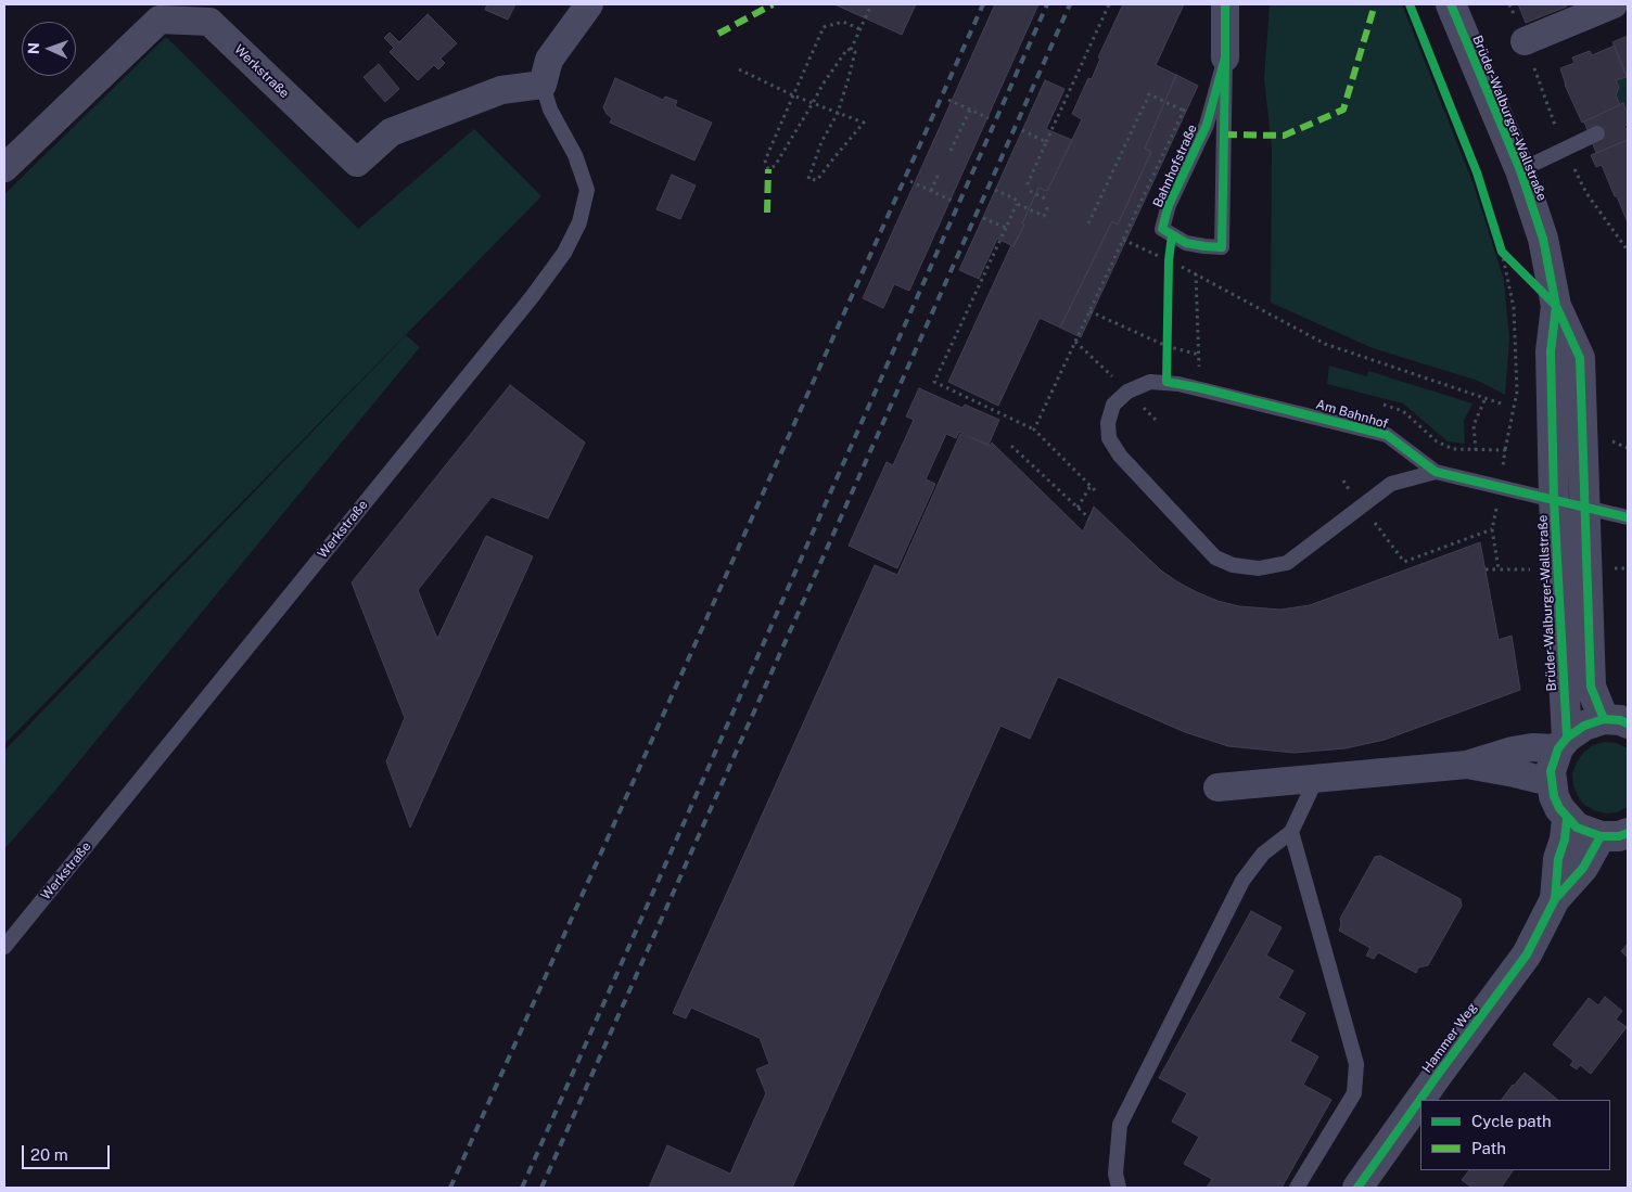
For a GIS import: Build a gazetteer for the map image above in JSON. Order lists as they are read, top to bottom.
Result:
{
  "streets": {
    "street": [
      "Werkstraße",
      "Brüder-Walburger-Wallstraße",
      "Bahnhofstraße",
      "Hammer Weg"
    ],
    "lane": ["Am Bahnhof"]
  },
  "crossings": [
    ["Brüder-Walburger-Wallstraße", "Am Bahnhof"]
  ],
  "legend": ["Cycle path", "Path"],
  "scale_bar": "20 m",
  "north": "left"
}
